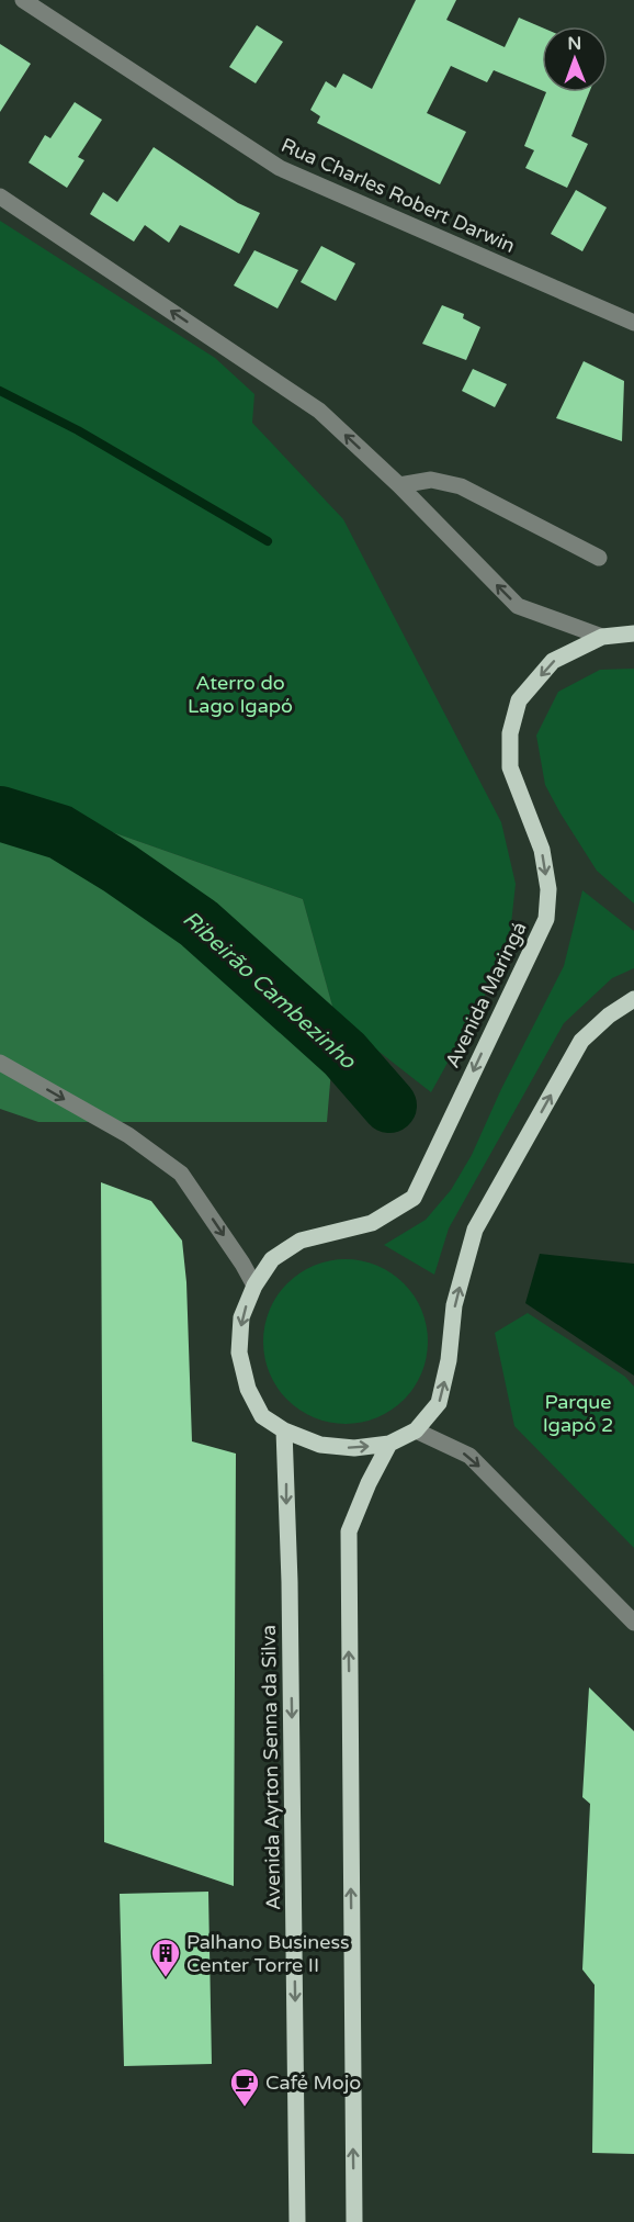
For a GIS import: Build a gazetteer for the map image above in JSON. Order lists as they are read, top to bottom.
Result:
{
  "streets": {
    "main road": ["Avenida Maringá", "Avenida Ayrton Senna da Silva"],
    "street": ["Rua Charles Robert Darwin"]
  },
  "crossings": [
    ["Avenida Maringá", "Avenida Ayrton Senna da Silva"]
  ],
  "water": ["Ribeirão Cambezinho"],
  "parks": ["Aterro do Lago Igapó", "Parque Igapó 2"],
  "places": {
    "building": ["Palhano Business Center Torre II"],
    "cafe": ["Café Mojo"]
  },
  "north": "top"
}
